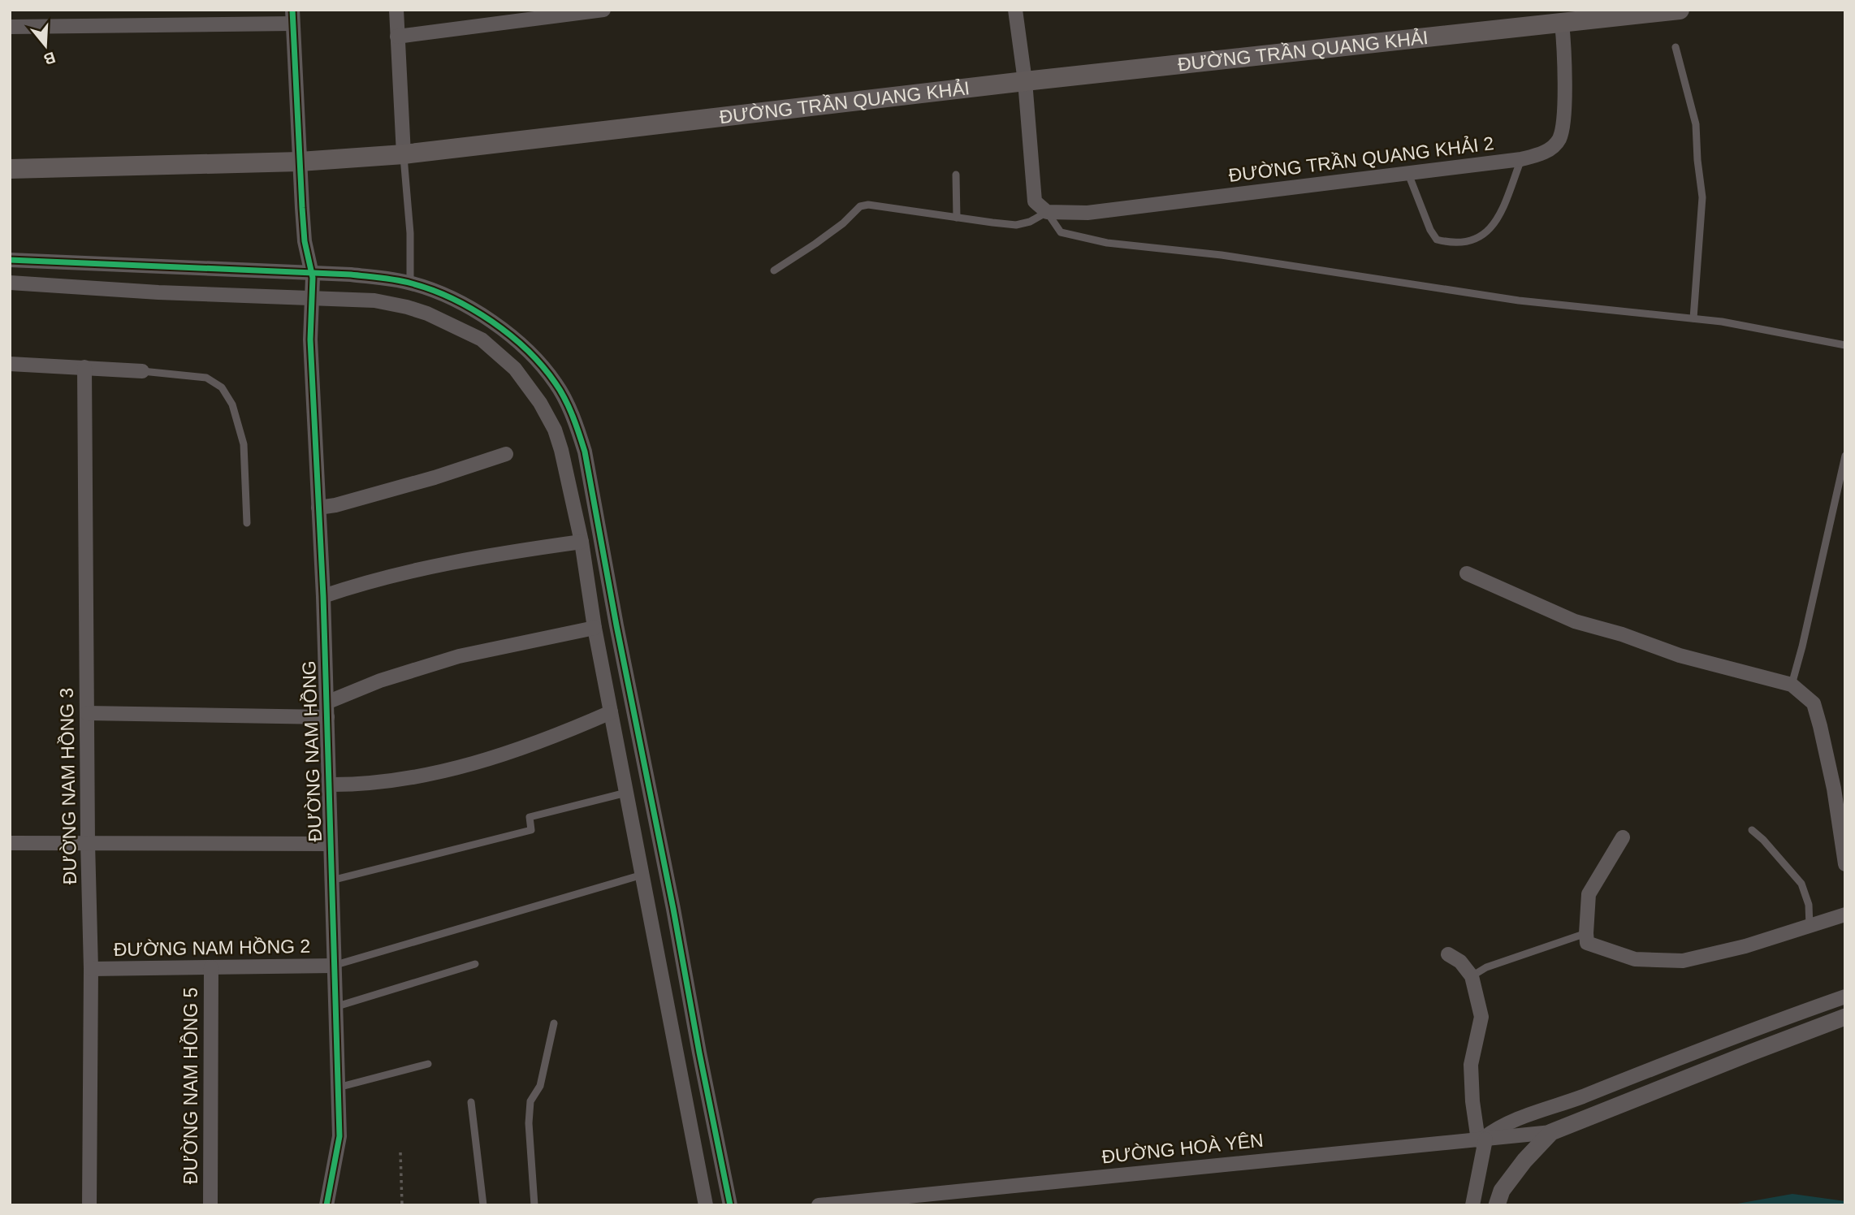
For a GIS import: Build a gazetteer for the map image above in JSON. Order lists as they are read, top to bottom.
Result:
{
  "streets": {
    "main road": ["ĐƯỜNG TRẦN QUANG KHẢI"],
    "street": [
      "ĐƯỜNG TRẦN QUANG KHẢI 2",
      "ĐƯỜNG NAM HỒNG",
      "ĐƯỜNG NAM HỒNG 3",
      "ĐƯỜNG NAM HỒNG 2",
      "ĐƯỜNG NAM HỒNG 5",
      "ĐƯỜNG HOÀ YÊN"
    ]
  },
  "crossings": [
    ["ĐƯỜNG TRẦN QUANG KHẢI", "ĐƯỜNG TRẦN QUANG KHẢI 2"],
    ["ĐƯỜNG NAM HỒNG", "ĐƯỜNG NAM HỒNG 2"],
    ["ĐƯỜNG NAM HỒNG 3", "ĐƯỜNG NAM HỒNG 2"],
    ["ĐƯỜNG NAM HỒNG 2", "ĐƯỜNG NAM HỒNG 5"]
  ],
  "north": "bottom"
}
